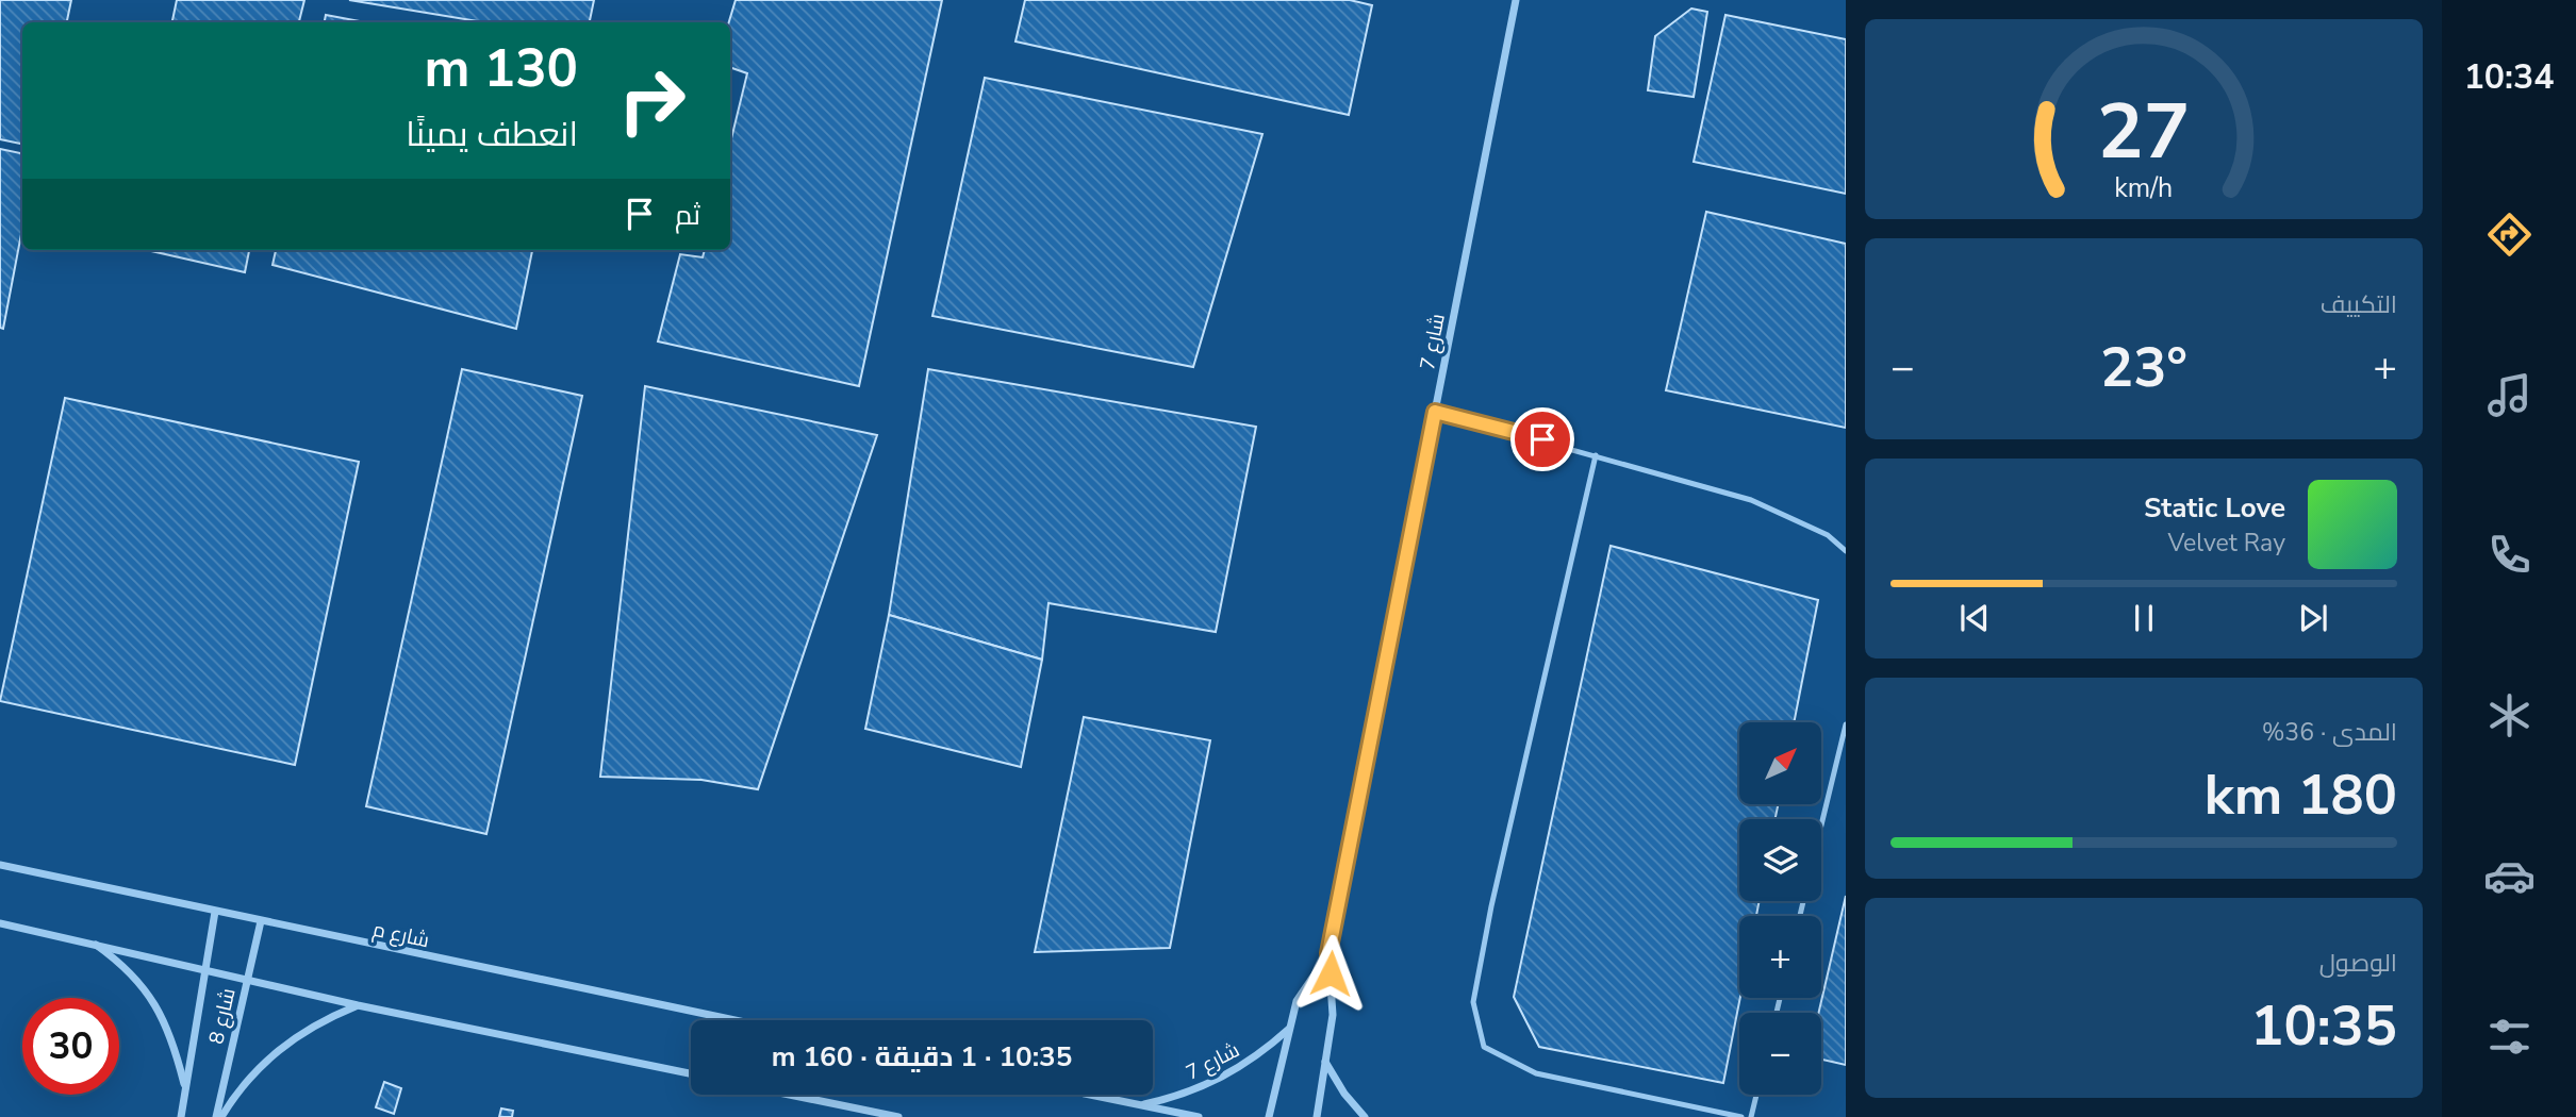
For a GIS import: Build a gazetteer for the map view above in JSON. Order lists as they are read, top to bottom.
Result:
{
  "streets": {
    "street": ["شارع 7", "شارع م", "شارع 8"]
  },
  "crossings": [
    ["شارع م", "شارع 8"]
  ],
  "north": "top right",
  "page": {
    "tabs": "10:34",
    "turn": ["130 m", "انعطف يمينًا"],
    "then": "ثم",
    "tile": [
      "التكييف",
      ["المدى · 36%", "180 km"],
      ["الوصول", "10:35"]
    ],
    "heat": ["−", "23°", "+"],
    "song": ["Static Love", "Velvet Ray"],
    "map_buttons": ["+", "−"],
    "limit": "30",
    "trip": "10:35 · 1 دقيقة · 160 m",
    "gauge": ["27", "km/h"]
  }
}
